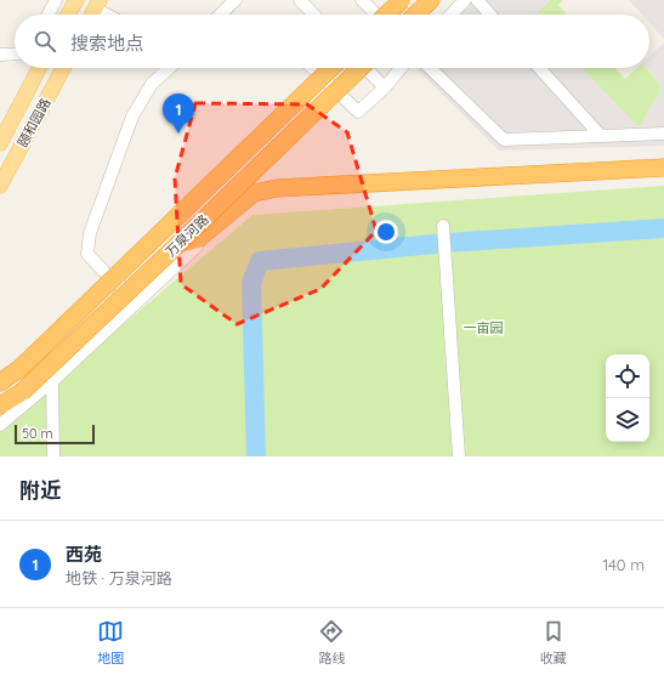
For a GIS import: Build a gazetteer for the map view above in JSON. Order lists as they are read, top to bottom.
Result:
{
  "streets": {
    "highway": ["万泉河路"],
    "main road": ["颐和园路"]
  },
  "parks": ["一亩园"],
  "scale_bar": "50 m",
  "page": {
    "search": "搜索地点",
    "pins": "1",
    "scale": "50 m",
    "heading": "附近",
    "list": [
      {
        "mark": "1",
        "name": "西苑",
        "note": "地铁 · 万泉河路",
        "value": "140 m"
      }
    ],
    "nav": ["地图", "路线", "收藏"]
  }
}
